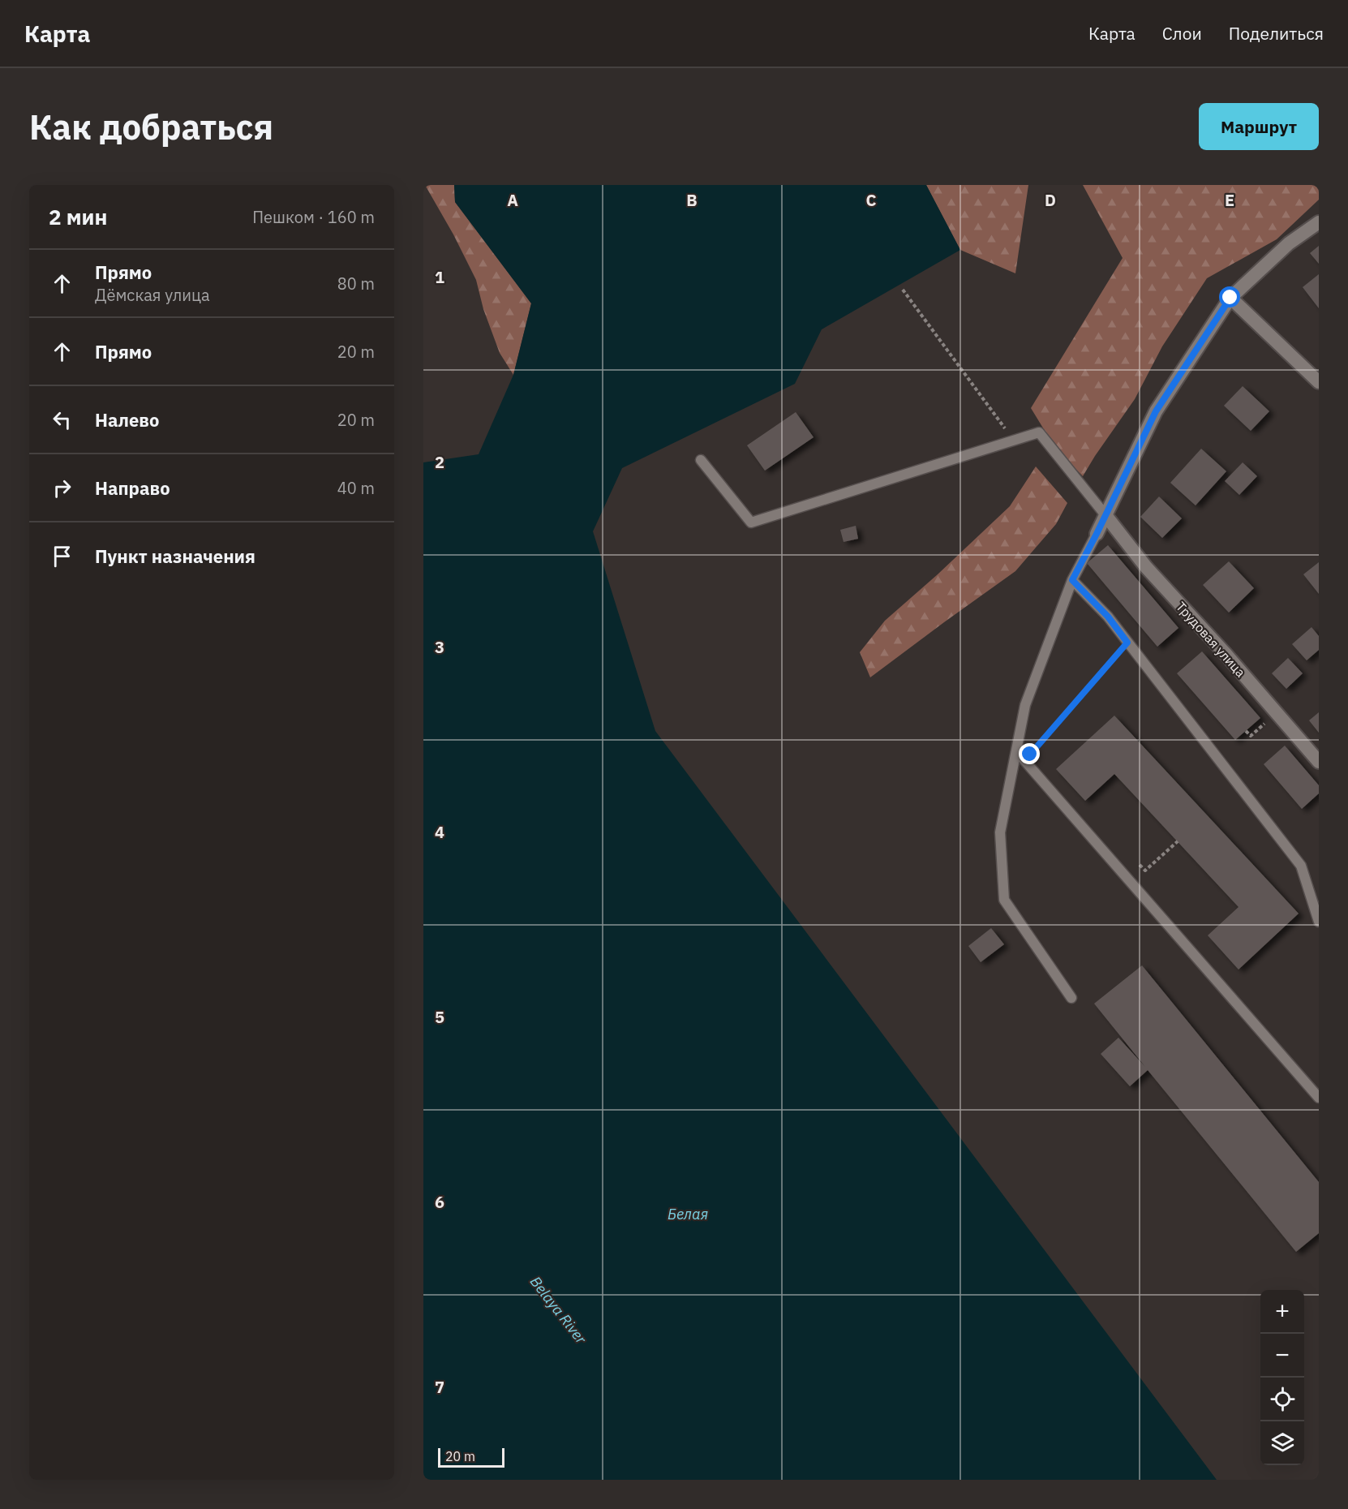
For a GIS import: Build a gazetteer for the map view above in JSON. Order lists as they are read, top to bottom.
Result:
{
  "streets": {
    "street": ["Трудовая улица"]
  },
  "water": ["Белая", "Belaya River"],
  "scale_bar": "20 m",
  "page": {
    "header": "Карта",
    "nav": ["Карта", "Слои", "Поделиться"],
    "buttons": "Маршрут",
    "title": "Как добраться",
    "heading": ["2 мин", "Пешком · 160 m"],
    "list": [
      ["Прямо", "Дёмская улица", "80 m"],
      ["Прямо", "20 m"],
      ["Налево", "20 m"],
      ["Направо", "40 m"],
      "Пункт назначения"
    ],
    "map_buttons": ["+", "−"],
    "scale": "20 m"
  },
  "grid": {
    "columns": [
      "A",
      "B",
      "C",
      "D",
      "E"
    ],
    "rows": [
      "1",
      "2",
      "3",
      "4",
      "5",
      "6",
      "7"
    ]
  }
}
